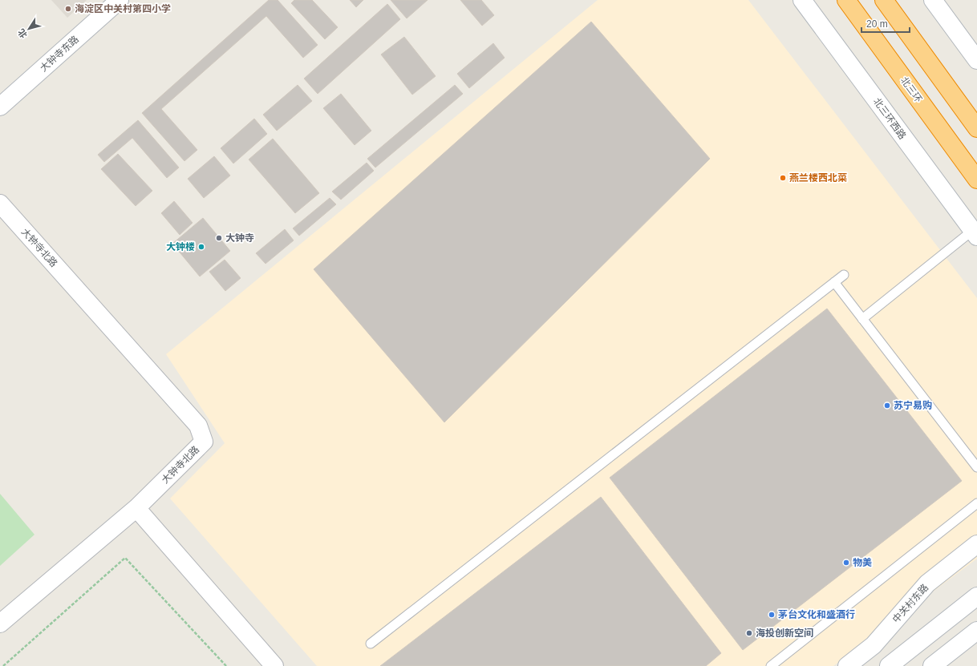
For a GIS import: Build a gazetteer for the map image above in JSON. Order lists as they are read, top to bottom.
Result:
{
  "streets": {
    "highway": ["北三环"],
    "street": [
      "大钟寺东路",
      "北三环西路",
      "大钟寺北路",
      "中关村东路"
    ]
  },
  "places": [
    "海淀区中关村第四小学",
    "燕兰楼西北菜",
    "大钟寺",
    "大钟楼",
    "苏宁易购",
    "物美",
    "茅台文化和盛酒行",
    "海投创新空间"
  ],
  "scale_bar": "20 m",
  "north": "bottom left"
}
